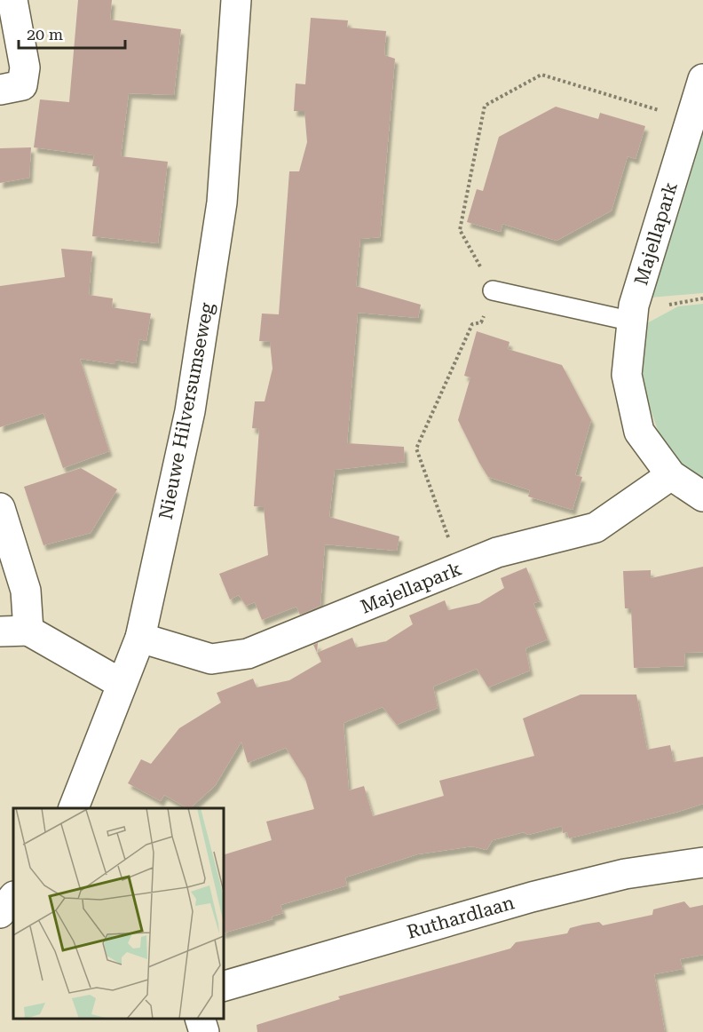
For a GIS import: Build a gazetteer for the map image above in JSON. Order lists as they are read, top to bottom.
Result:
{
  "streets": {
    "street": ["Majellapark", "Nieuwe Hilversumseweg", "Ruthardlaan"]
  },
  "crossings": [
    ["Majellapark", "Nieuwe Hilversumseweg"]
  ],
  "scale_bar": "20 m"
}
